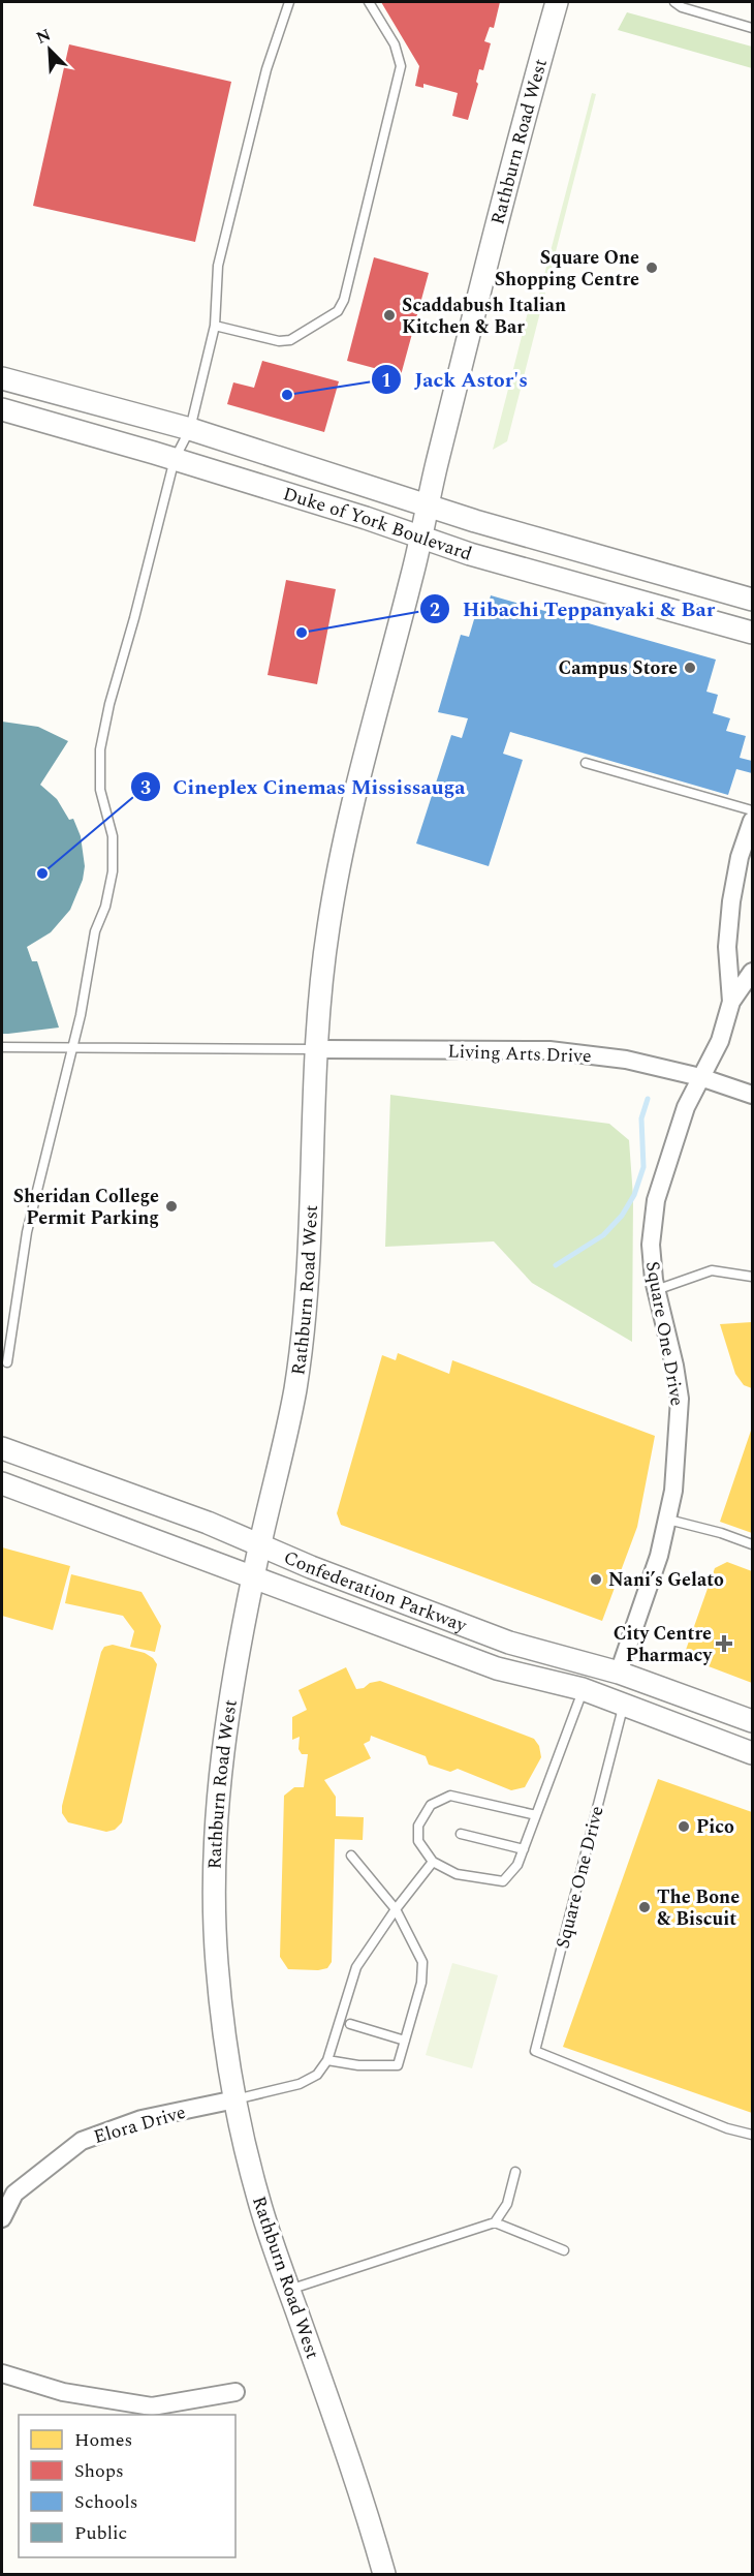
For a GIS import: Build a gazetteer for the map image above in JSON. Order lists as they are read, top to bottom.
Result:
{
  "streets": {
    "street": [
      "Rathburn Road West",
      "Duke of York Boulevard",
      "Living Arts Drive",
      "Square One Drive",
      "Confederation Parkway",
      "Elora Drive"
    ]
  },
  "crossings": [
    ["Rathburn Road West", "Duke of York Boulevard"],
    ["Rathburn Road West", "Living Arts Drive"],
    ["Rathburn Road West", "Confederation Parkway"],
    ["Rathburn Road West", "Elora Drive"],
    ["Living Arts Drive", "Square One Drive"],
    ["Square One Drive", "Confederation Parkway"]
  ],
  "places": {
    "other": [
      "Square One Shopping Centre",
      "Scaddabush Italian Kitchen & Bar",
      "Jack Astor's",
      "Hibachi Teppanyaki & Bar",
      "Campus Store",
      "Cineplex Cinemas Mississauga",
      "Sheridan College Permit Parking",
      "Nani’s Gelato",
      "Pico",
      "The Bone & Biscuit"
    ],
    "health": ["City Centre Pharmacy"]
  },
  "legend": [
    "Homes",
    "Shops",
    "Schools",
    "Public"
  ],
  "north": "top left"
}
